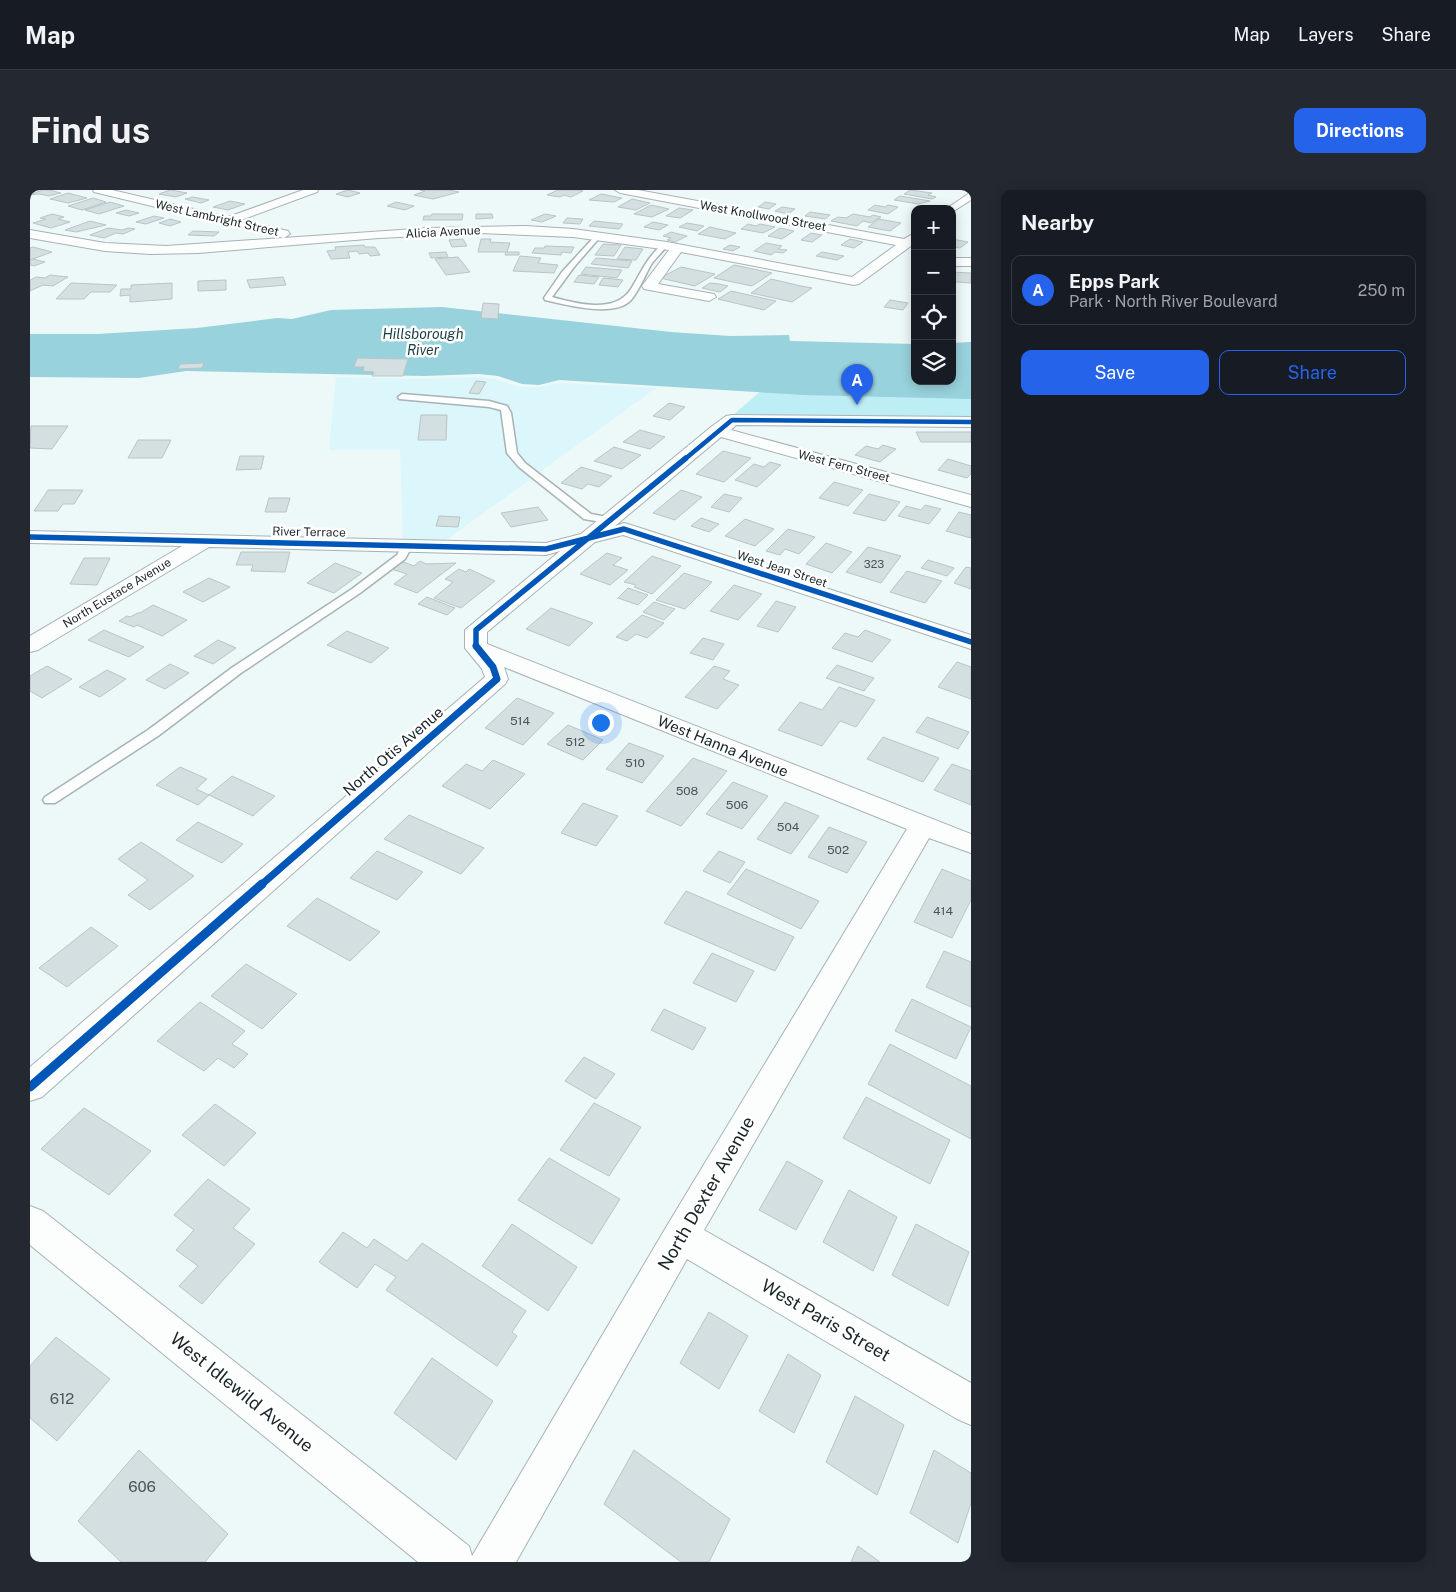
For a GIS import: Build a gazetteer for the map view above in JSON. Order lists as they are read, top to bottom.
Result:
{
  "streets": {
    "street": [
      "West Knollwood Street",
      "West Lambright Street",
      "Alicia Avenue",
      "West Fern Street",
      "River Terrace",
      "West Jean Street",
      "North Eustace Avenue",
      "West Hanna Avenue",
      "North Otis Avenue",
      "North Dexter Avenue",
      "West Paris Street",
      "West Idlewild Avenue"
    ]
  },
  "crossings": [
    ["West Lambright Street", "Alicia Avenue"],
    ["River Terrace", "West Jean Street"],
    ["River Terrace", "North Eustace Avenue"],
    ["West Hanna Avenue", "North Otis Avenue"],
    ["West Hanna Avenue", "North Dexter Avenue"],
    ["North Dexter Avenue", "West Paris Street"]
  ],
  "water": ["Hillsborough River"],
  "house_numbers": [
    "323",
    "514",
    "512",
    "510",
    "508",
    "506",
    "504",
    "502",
    "414",
    "612",
    "606"
  ],
  "page": {
    "header": "Map",
    "nav": ["Map", "Layers", "Share"],
    "buttons": [
      "Directions",
      ["Save", "Share"]
    ],
    "title": "Find us",
    "heading": "Nearby",
    "map_buttons": ["+", "−"],
    "list": [
      {
        "mark": "A",
        "name": "Epps Park",
        "note": "Park · North River Boulevard",
        "value": "250 m"
      }
    ],
    "pins": "A"
  }
}
